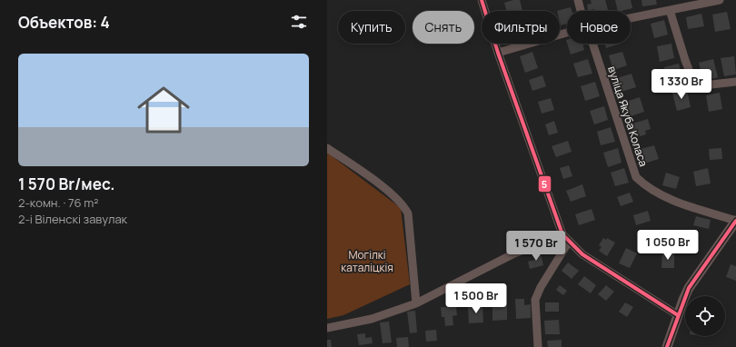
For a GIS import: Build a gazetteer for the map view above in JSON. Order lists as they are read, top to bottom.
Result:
{
  "streets": {
    "street": ["вуліца Якуба Коласа"]
  },
  "parks": ["Могілкі каталіцкія"],
  "lines": ["transit line 5"],
  "page": {
    "heading": "Объектов: 4",
    "chip": [
      "Купить",
      "Снять",
      "Фильтры",
      "Новое"
    ],
    "list": [
      {
        "name": "1 570 Br/мес.",
        "note": "2-комн. · 76 m² · 2-і Віленскі завулак"
      }
    ],
    "price": [
      "1 330 Br",
      "1 050 Br",
      "1 570 Br",
      "1 500 Br"
    ]
  }
}
